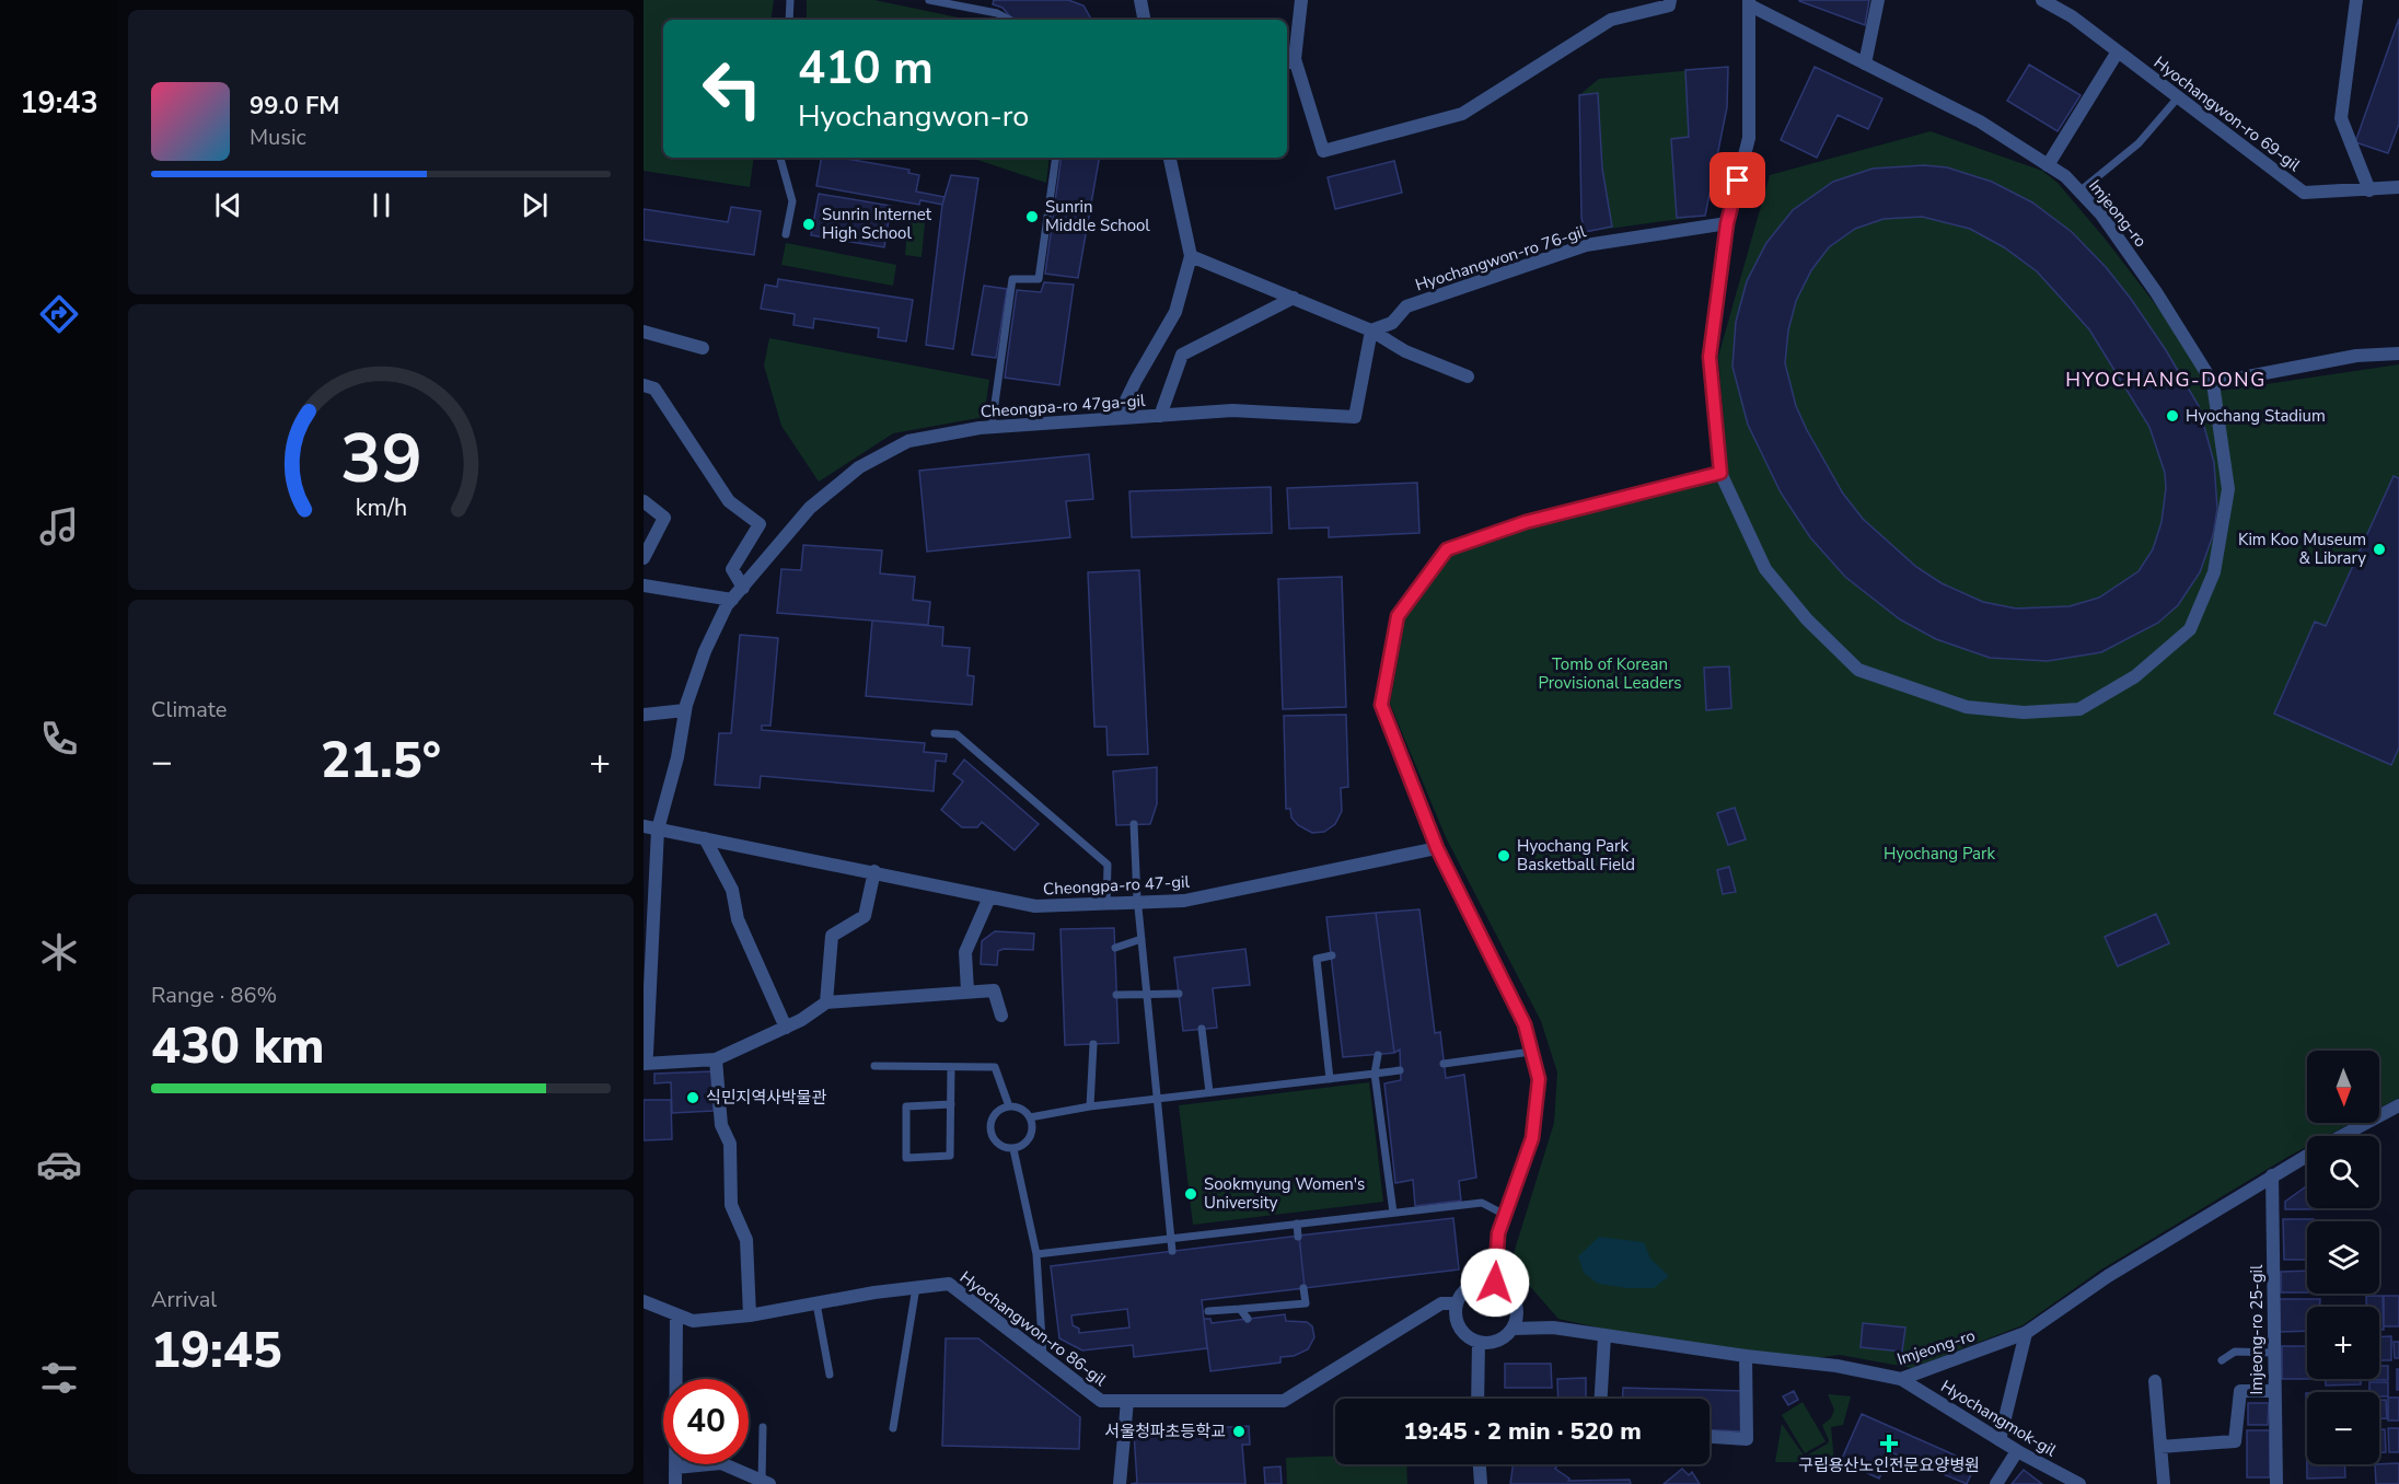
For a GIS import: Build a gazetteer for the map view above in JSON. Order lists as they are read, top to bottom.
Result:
{
  "streets": {
    "street": [
      "Hyochangwon-ro 69-gil",
      "Imjeong-ro",
      "Hyochangwon-ro 76-gil",
      "Cheongpa-ro 47ga-gil",
      "Cheongpa-ro 47-gil",
      "Hyochangwon-ro 86-gil",
      "Imjeong-ro 25-gil",
      "Hyochangmok-gil"
    ]
  },
  "crossings": [
    ["Imjeong-ro", "Hyochangwon-ro 86-gil"],
    ["Imjeong-ro", "Imjeong-ro 25-gil"],
    ["Imjeong-ro", "Hyochangmok-gil"],
    ["Hyochangwon-ro 76-gil", "Cheongpa-ro 47ga-gil"],
    ["Cheongpa-ro 47ga-gil", "Cheongpa-ro 47-gil"]
  ],
  "districts": ["HYOCHANG-DONG"],
  "parks": ["Tomb of Korean Provisional Leaders", "Hyochang Park"],
  "places": {
    "other": [
      "Sunrin Middle School",
      "Sunrin Internet High School",
      "Hyochang Stadium",
      "Kim Koo Museum & Library",
      "Hyochang Park Basketball Field",
      "식민지역사박물관",
      "Sookmyung Women's University",
      "서울청파초등학교"
    ],
    "health": ["구립용산노인전문요양병원"]
  },
  "north": "bottom",
  "page": {
    "tabs": "19:43",
    "turn": ["410 m", "Hyochangwon-ro"],
    "song": ["99.0 FM", "Music"],
    "tile": [
      "Climate",
      ["Range · 86%", "430 km"],
      ["Arrival", "19:45"]
    ],
    "heat": ["−", "21.5°", "+"],
    "map_buttons": ["+", "−"],
    "limit": "40",
    "trip": "19:45 · 2 min · 520 m",
    "gauge": ["39", "km/h"]
  }
}
